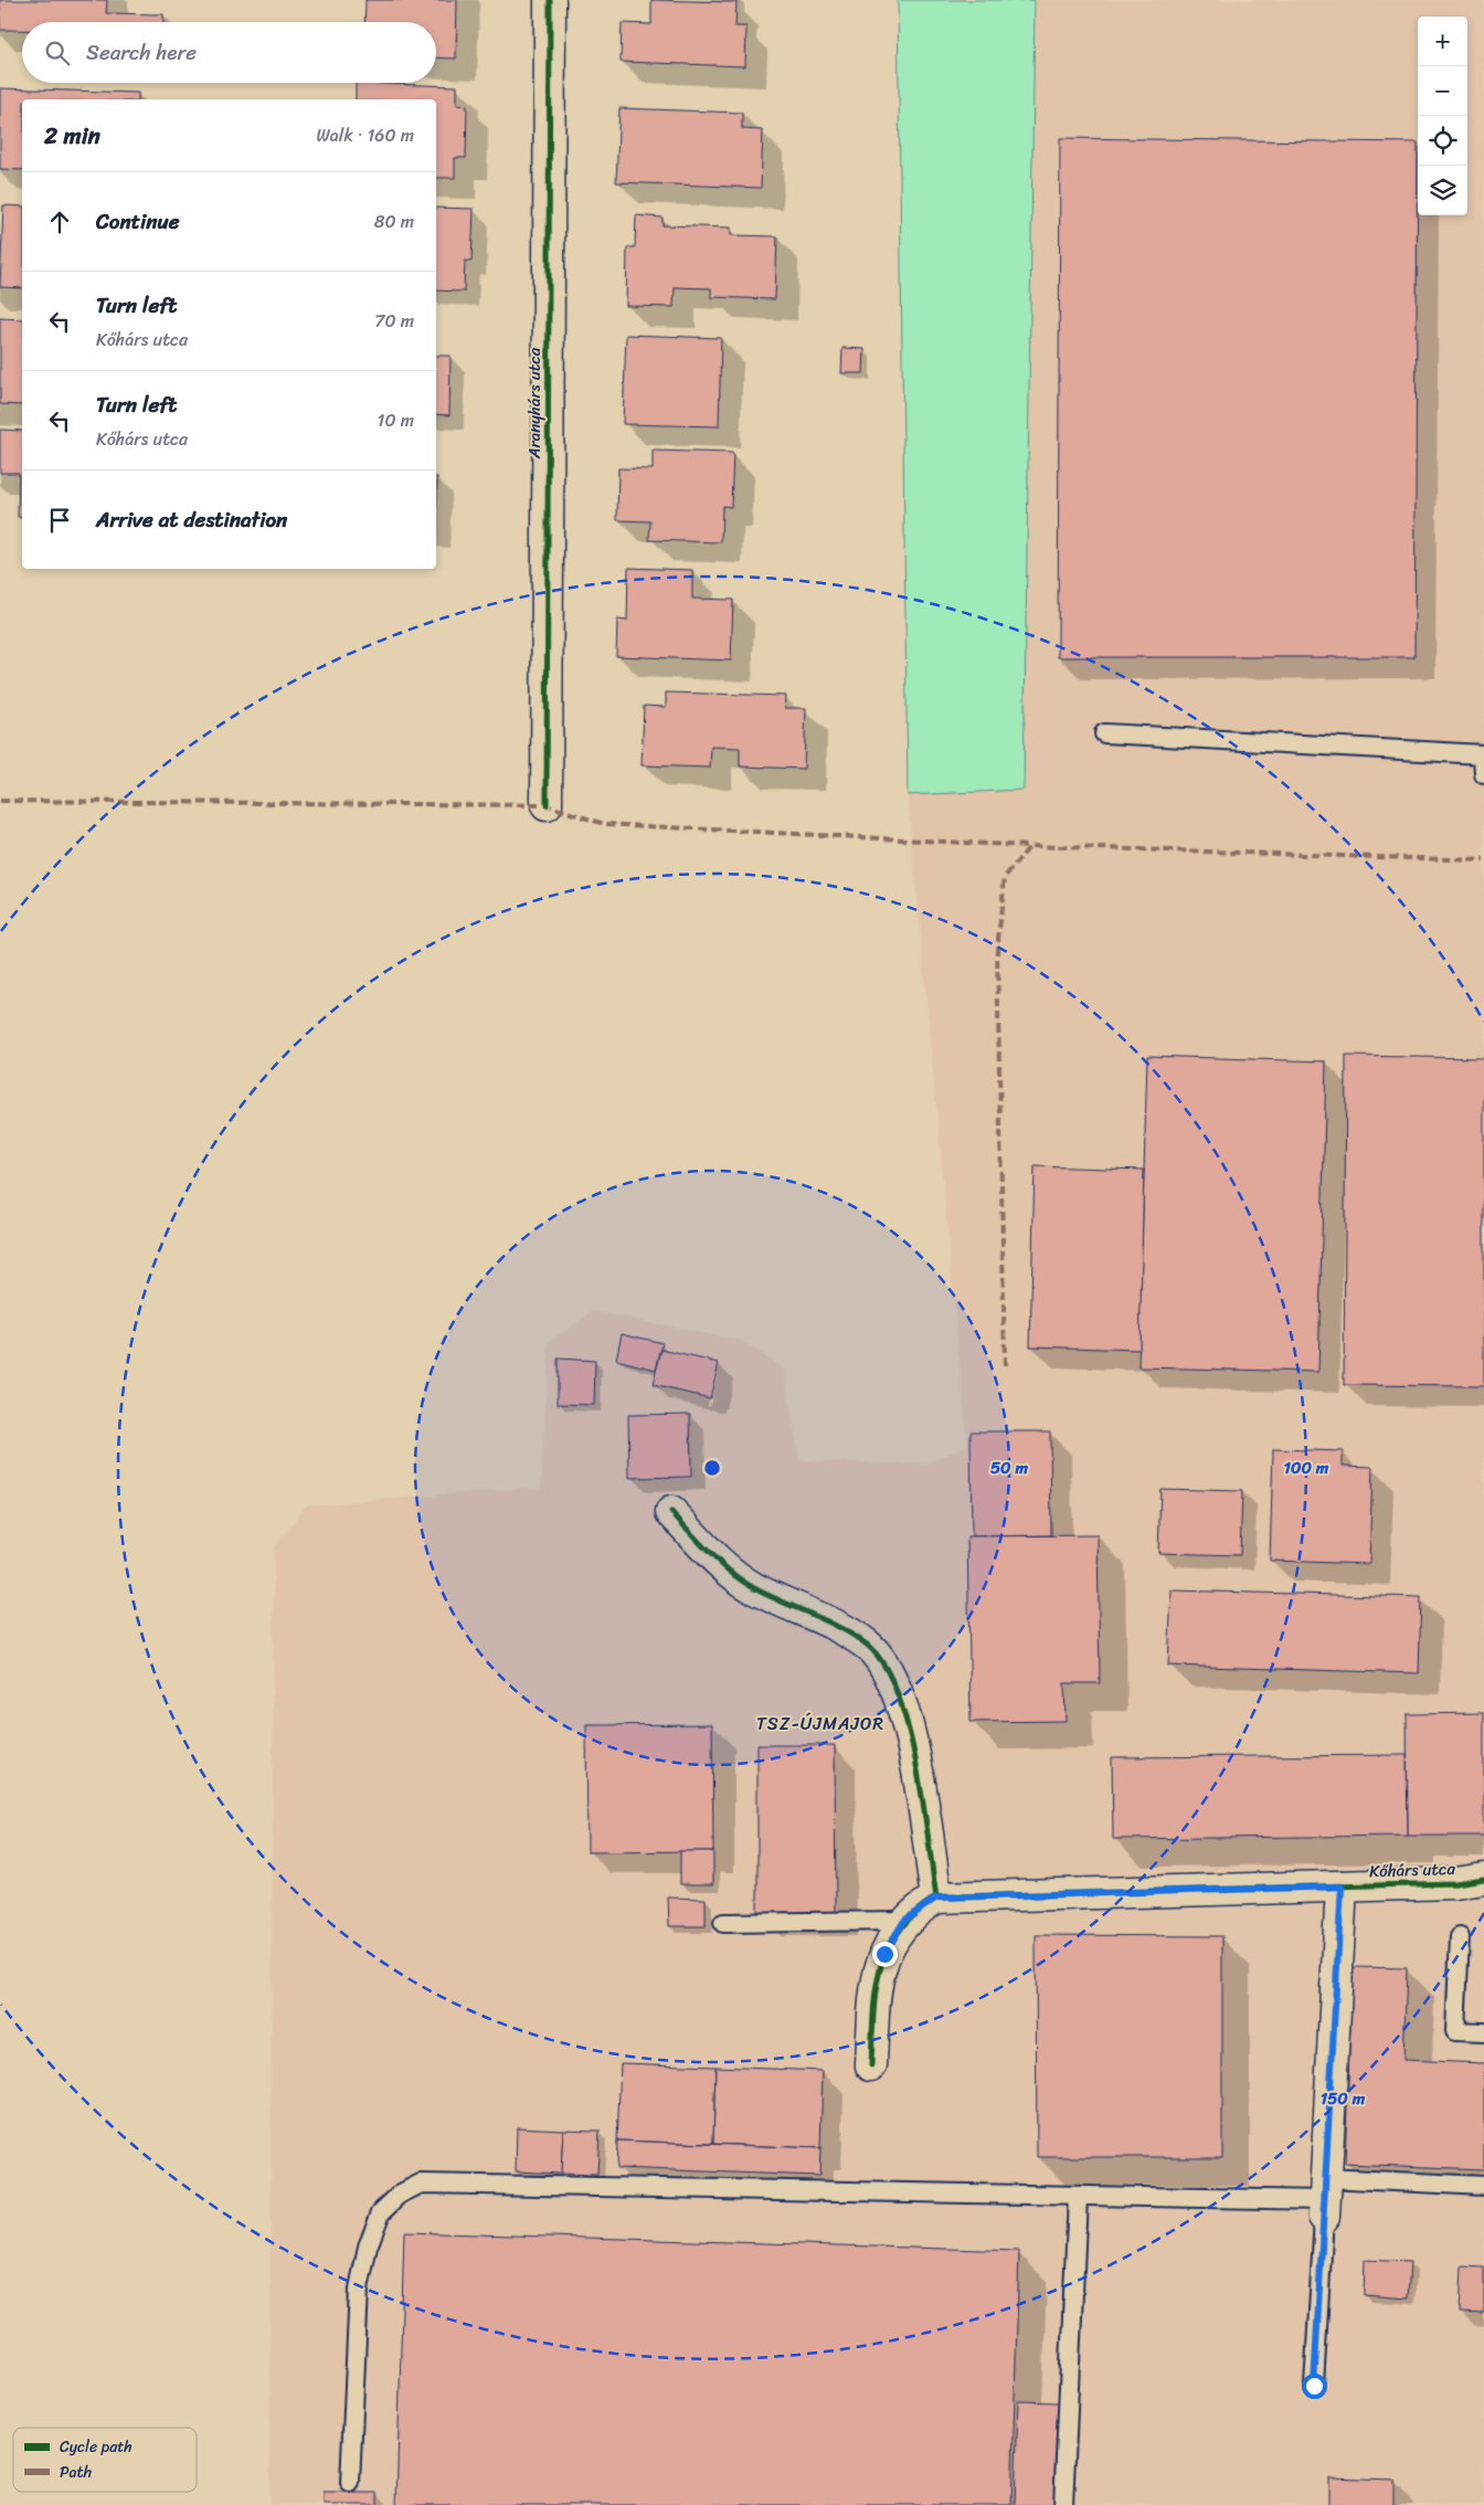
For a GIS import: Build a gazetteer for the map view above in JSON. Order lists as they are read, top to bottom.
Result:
{
  "streets": {
    "street": ["Aranyhárs utca", "Kőhárs utca"]
  },
  "districts": ["TSZ-ÚJMAJOR"],
  "legend": ["Cycle path", "Path"],
  "page": {
    "map_buttons": ["+", "−"],
    "search": "Search here",
    "heading": ["2 min", "Walk · 160 m"],
    "list": [
      ["Continue", "80 m"],
      ["Turn left", "Kőhárs utca", "70 m"],
      ["Turn left", "Kőhárs utca", "10 m"],
      "Arrive at destination"
    ]
  },
  "rings": ["50 m", "100 m", "150 m"]
}
